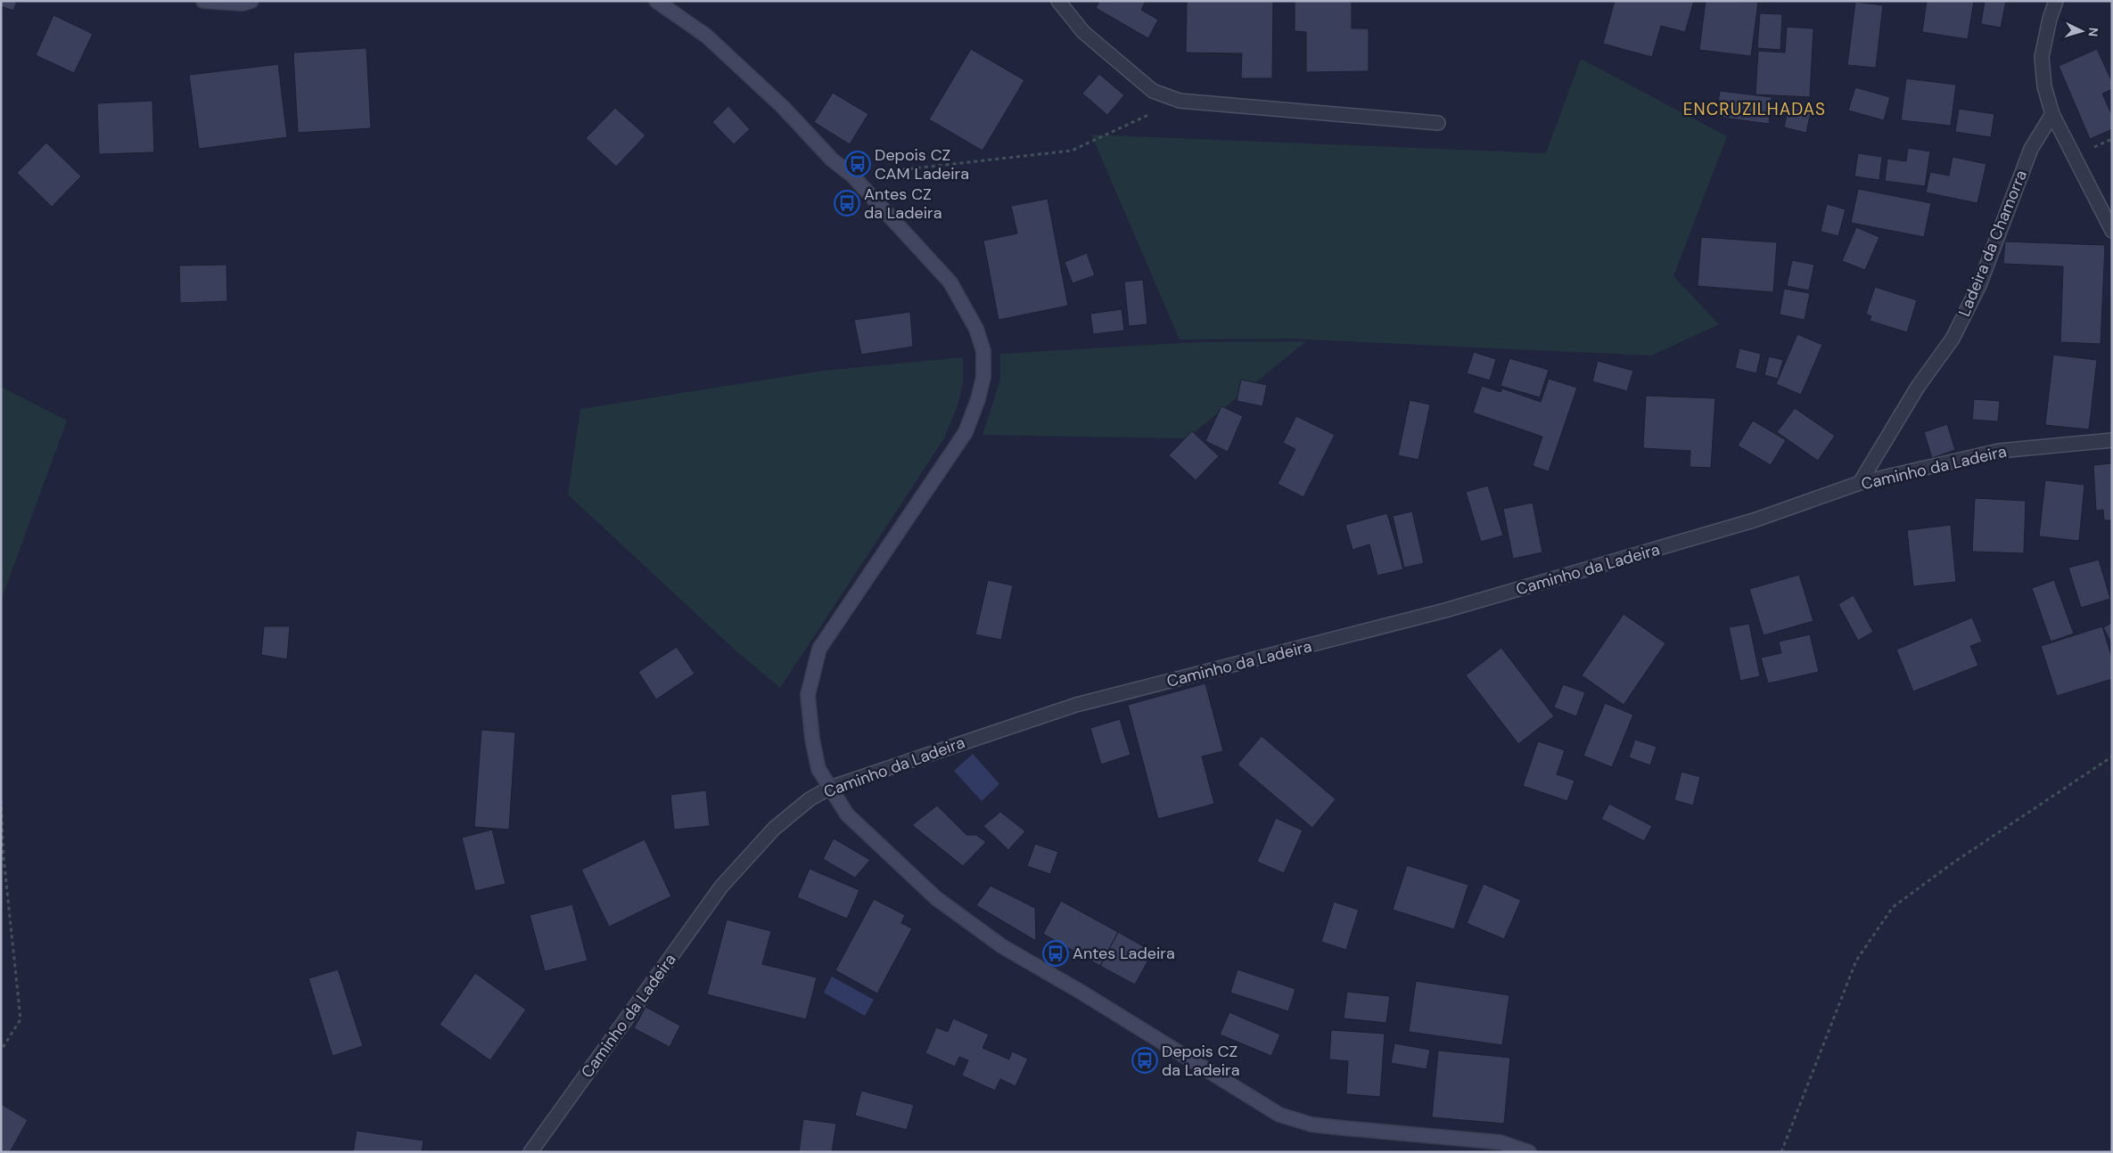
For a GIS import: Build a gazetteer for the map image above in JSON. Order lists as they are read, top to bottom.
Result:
{
  "streets": {
    "street": ["Ladeira da Chamorra", "Caminho da Ladeira"]
  },
  "crossings": [
    ["Ladeira da Chamorra", "Caminho da Ladeira"]
  ],
  "districts": ["ENCRUZILHADAS"],
  "places": {
    "bus stop": [
      "Depois CZ CAM Ladeira",
      "Antes CZ da Ladeira",
      "Antes Ladeira",
      "Depois CZ da Ladeira"
    ]
  },
  "north": "right"
}
